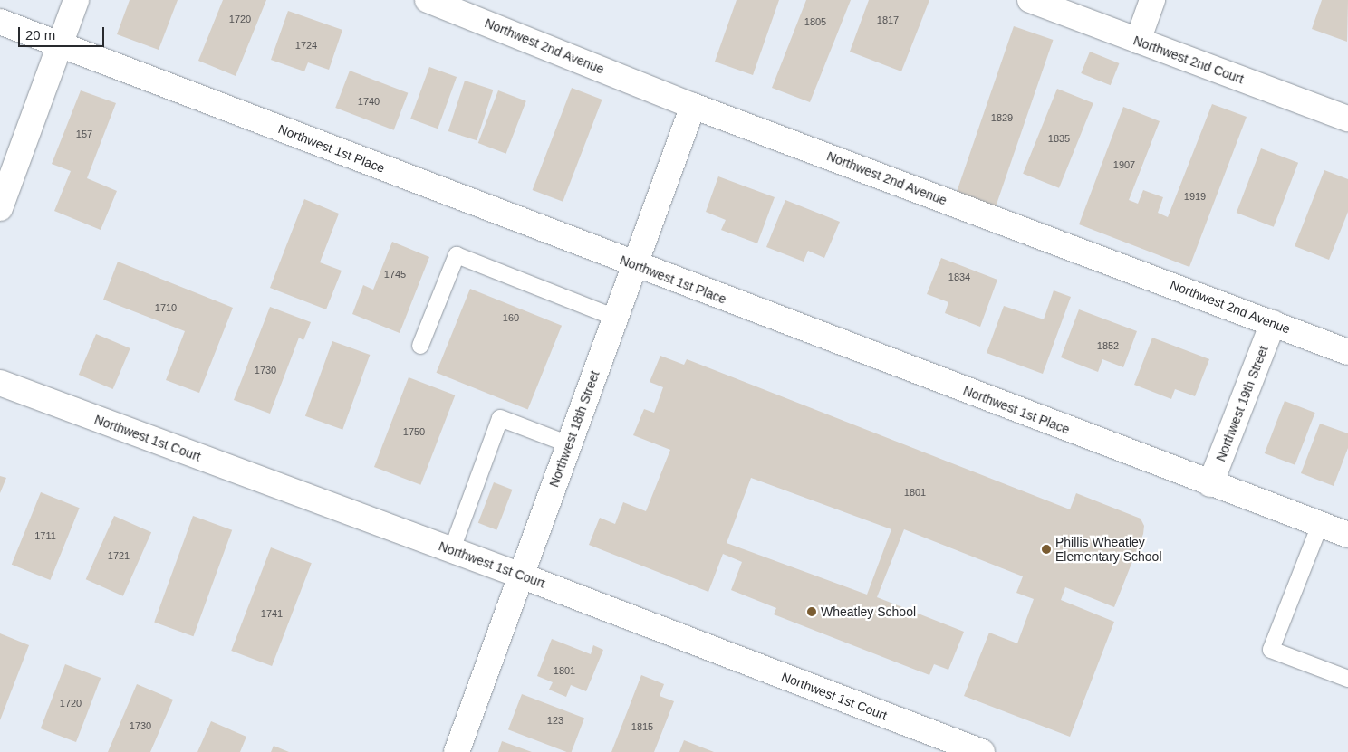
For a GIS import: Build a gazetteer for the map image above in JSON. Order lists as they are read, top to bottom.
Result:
{
  "streets": {
    "street": [
      "Northwest 2nd Avenue",
      "Northwest 2nd Court",
      "Northwest 1st Place",
      "Northwest 19th Street",
      "Northwest 18th Street",
      "Northwest 1st Court"
    ]
  },
  "crossings": [
    ["Northwest 2nd Avenue", "Northwest 19th Street"],
    ["Northwest 2nd Avenue", "Northwest 18th Street"],
    ["Northwest 1st Place", "Northwest 19th Street"],
    ["Northwest 1st Place", "Northwest 18th Street"],
    ["Northwest 18th Street", "Northwest 1st Court"]
  ],
  "places": ["Phillis Wheatley Elementary School", "Wheatley School"],
  "house_numbers": [
    "1720",
    "1817",
    "1805",
    "1724",
    "1740",
    "1829",
    "157",
    "1835",
    "1907",
    "1919",
    "1745",
    "1834",
    "1710",
    "160",
    "1852",
    "1730",
    "1750",
    "1801",
    "1711",
    "1721",
    "1741",
    "1801",
    "1720",
    "123",
    "1730",
    "1815"
  ],
  "scale_bar": "20 m"
}
